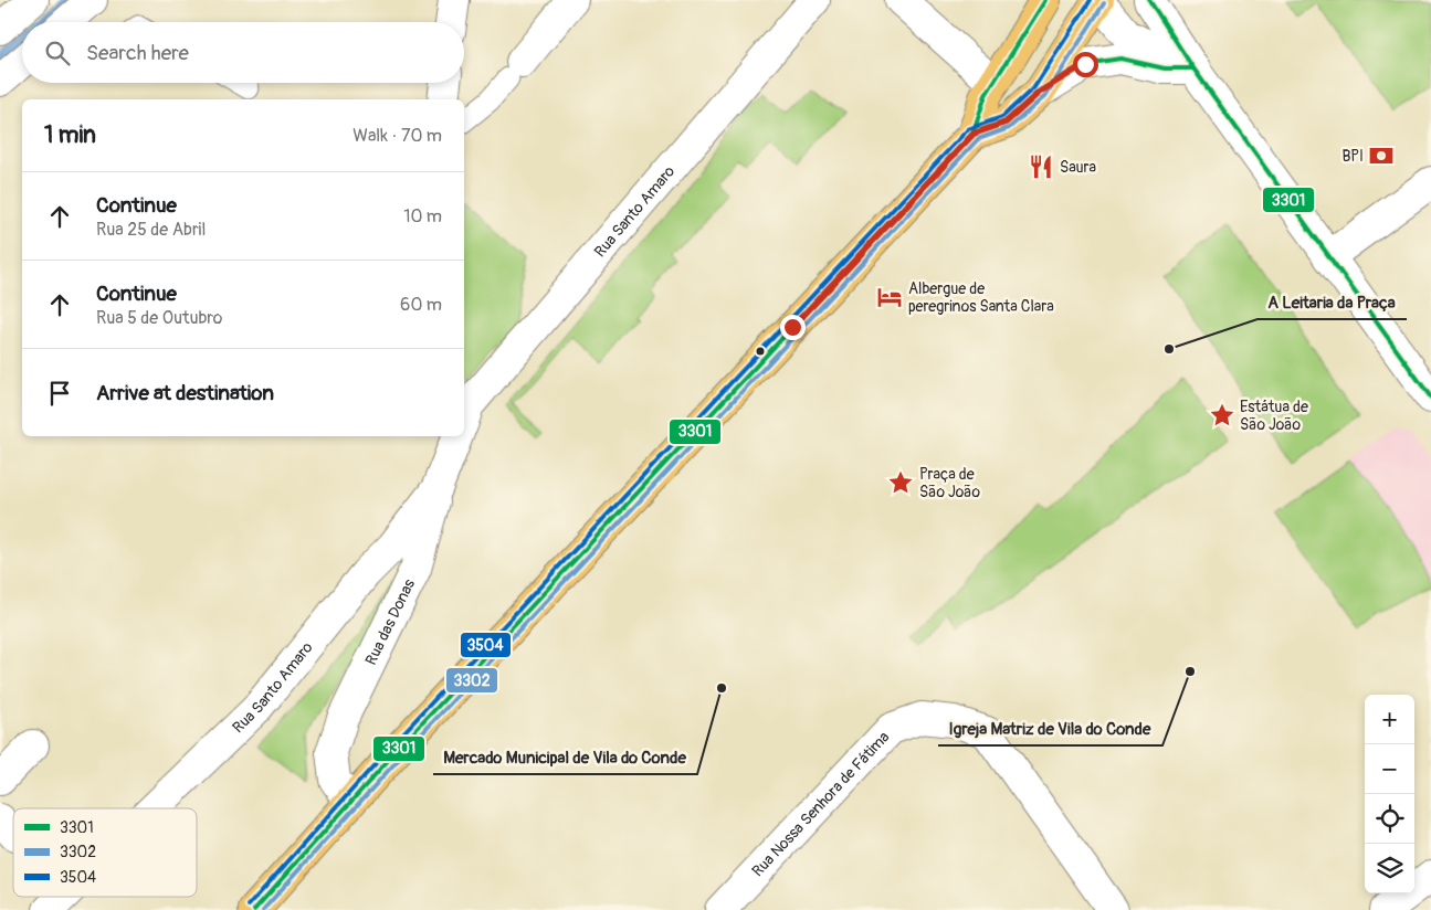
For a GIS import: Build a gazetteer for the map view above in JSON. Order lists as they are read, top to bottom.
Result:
{
  "streets": {
    "street": ["Rua Santo Amaro", "Rua das Donas", "Rua Nossa Senhora de Fátima"]
  },
  "crossings": [
    ["Rua Santo Amaro", "Rua das Donas"]
  ],
  "places": {
    "bank": ["BPI"],
    "restaurant": ["Saura"],
    "hotel": ["Albergue de peregrinos Santa Clara"],
    "other": ["A Leitaria da Praça", "Igreja Matriz de Vila do Conde", "Mercado Municipal de Vila do Conde"],
    "place": ["Estátua de São João", "Praça de São João"]
  },
  "lines": ["transit line 3301", "transit line 3504", "transit line 3302"],
  "legend": ["3301", "3302", "3504"],
  "page": {
    "search": "Search here",
    "heading": ["1 min", "Walk · 70 m"],
    "list": [
      ["Continue", "Rua 25 de Abril", "10 m"],
      ["Continue", "Rua 5 de Outubro", "60 m"],
      "Arrive at destination"
    ],
    "map_buttons": ["+", "−"]
  }
}
